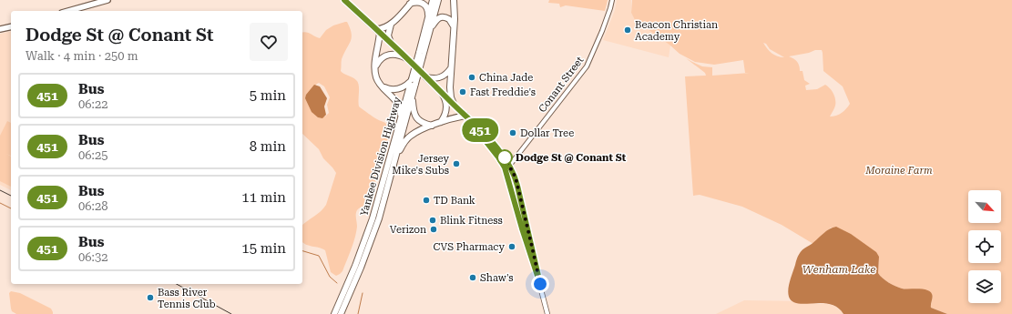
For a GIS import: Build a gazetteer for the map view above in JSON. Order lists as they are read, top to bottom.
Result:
{
  "streets": {
    "highway": ["Yankee Division Highway"],
    "street": ["Conant Street"]
  },
  "water": ["Wenham Lake"],
  "parks": ["Moraine Farm"],
  "places": [
    "Beacon Christian Academy",
    "China Jade",
    "Fast Freddie's",
    "Dollar Tree",
    "Dodge St @ Conant St",
    "Jersey Mike's Subs",
    "TD Bank",
    "Blink Fitness",
    "Verizon",
    "CVS Pharmacy",
    "Shaw's",
    "Bass River Tennis Club"
  ],
  "lines": ["bus line 451"],
  "north": "bottom right",
  "page": {
    "on_map": "451",
    "heading": ["Dodge St @ Conant St", "Walk · 4 min · 250 m"],
    "list": [
      {
        "mark": "451",
        "name": "Bus",
        "note": "06:22",
        "value": "5 min"
      },
      {
        "mark": "451",
        "name": "Bus",
        "note": "06:25",
        "value": "8 min"
      },
      {
        "mark": "451",
        "name": "Bus",
        "note": "06:28",
        "value": "11 min"
      },
      {
        "mark": "451",
        "name": "Bus",
        "note": "06:32",
        "value": "15 min"
      }
    ]
  }
}
